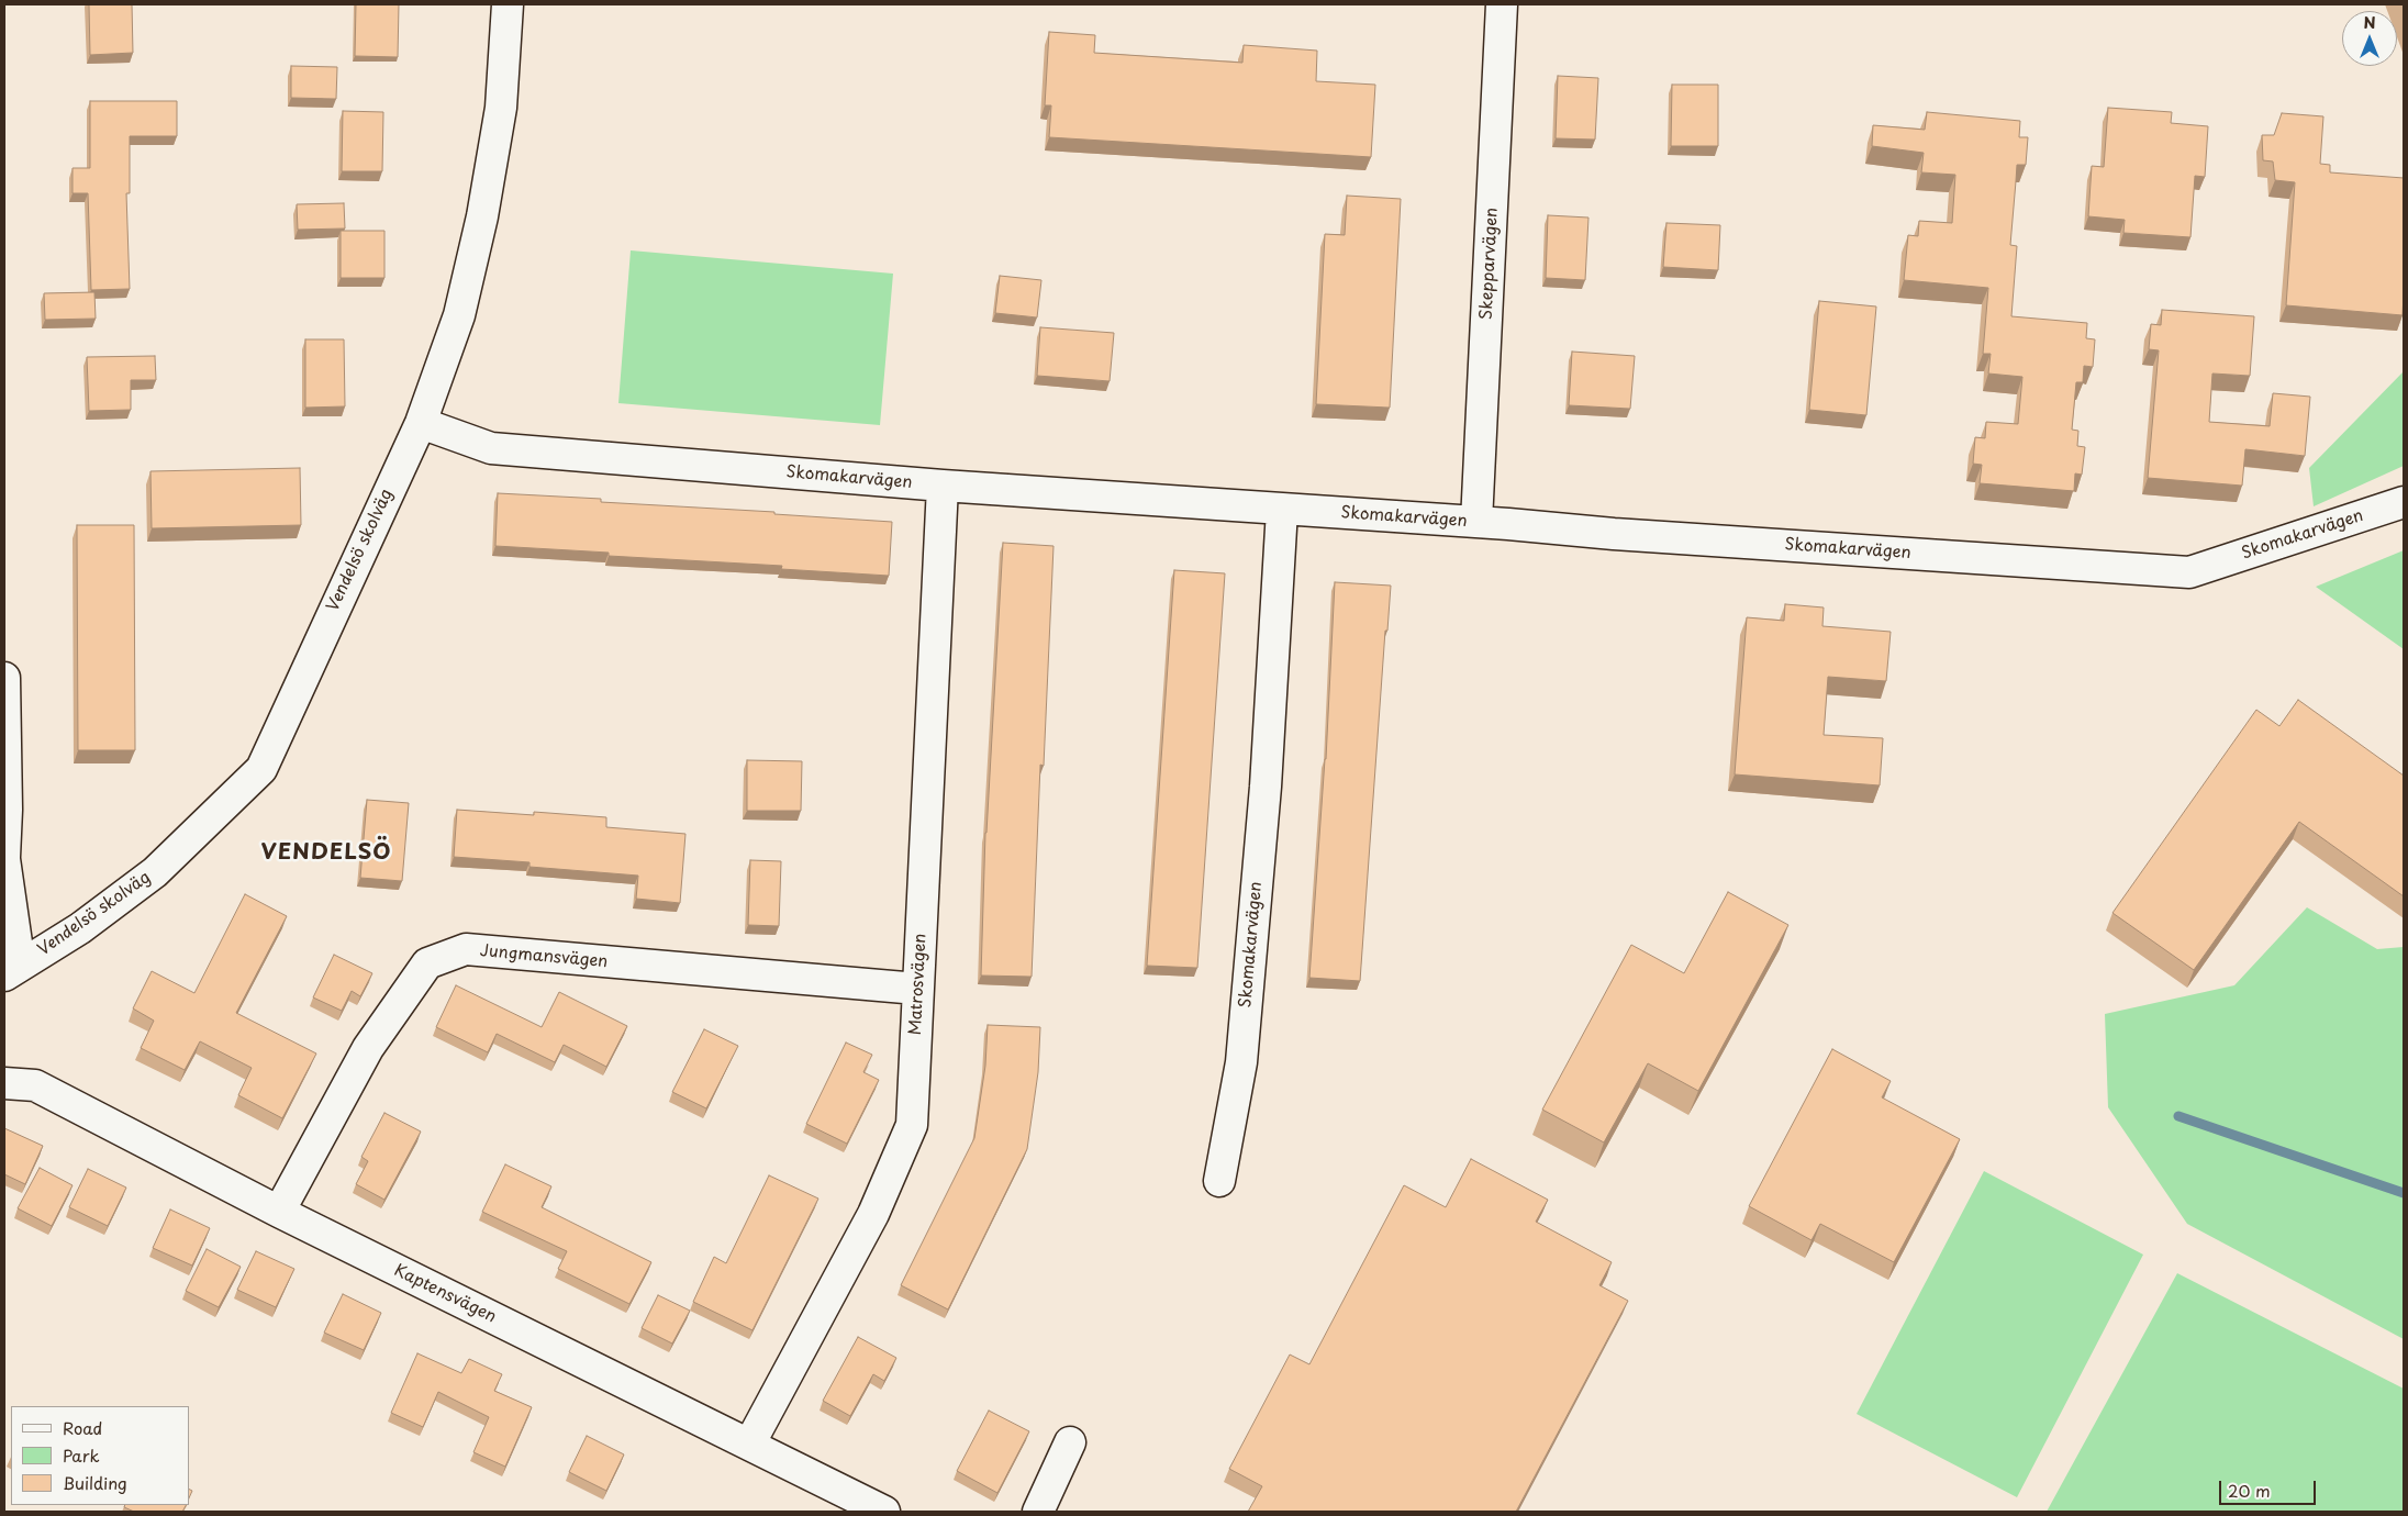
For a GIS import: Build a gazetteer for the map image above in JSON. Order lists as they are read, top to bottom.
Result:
{
  "streets": {
    "street": [
      "Skepparvägen",
      "Skomakarvägen",
      "Vendelsö skolväg",
      "Jungmansvägen",
      "Matrosvägen",
      "Kaptensvägen"
    ]
  },
  "crossings": [
    ["Skepparvägen", "Skomakarvägen"],
    ["Skomakarvägen", "Vendelsö skolväg"],
    ["Skomakarvägen", "Matrosvägen"],
    ["Jungmansvägen", "Matrosvägen"],
    ["Jungmansvägen", "Kaptensvägen"],
    ["Matrosvägen", "Kaptensvägen"]
  ],
  "districts": ["VENDELSÖ"],
  "legend": ["Road", "Park", "Building"],
  "scale_bar": "20 m",
  "north": "top"
}
